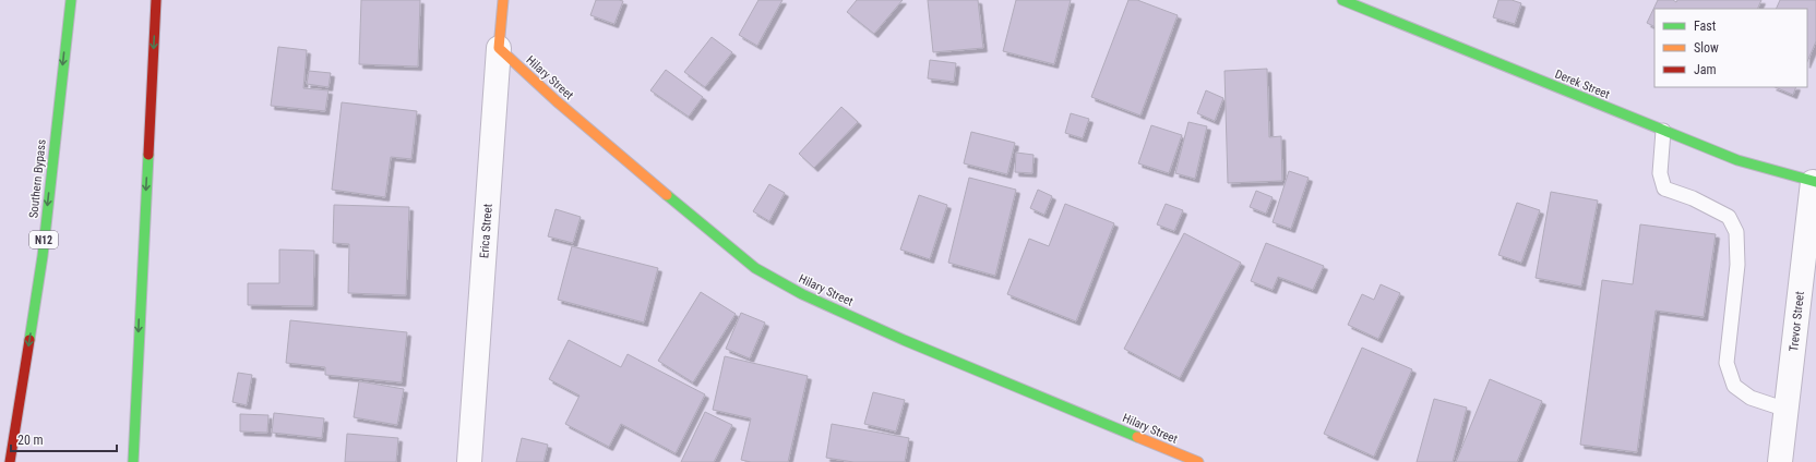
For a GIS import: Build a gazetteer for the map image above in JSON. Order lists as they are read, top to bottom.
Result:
{
  "streets": {
    "main road": [
      "Hilary Street",
      "Derek Street",
      "Southern Bypass",
      "Erica Street",
      "N12"
    ],
    "street": ["Trevor Street"]
  },
  "crossings": [
    ["Hilary Street", "Erica Street"],
    ["Derek Street", "Trevor Street"]
  ],
  "one_way": ["Southern Bypass"],
  "legend": ["Fast", "Slow", "Jam"],
  "scale_bar": "20 m"
}
